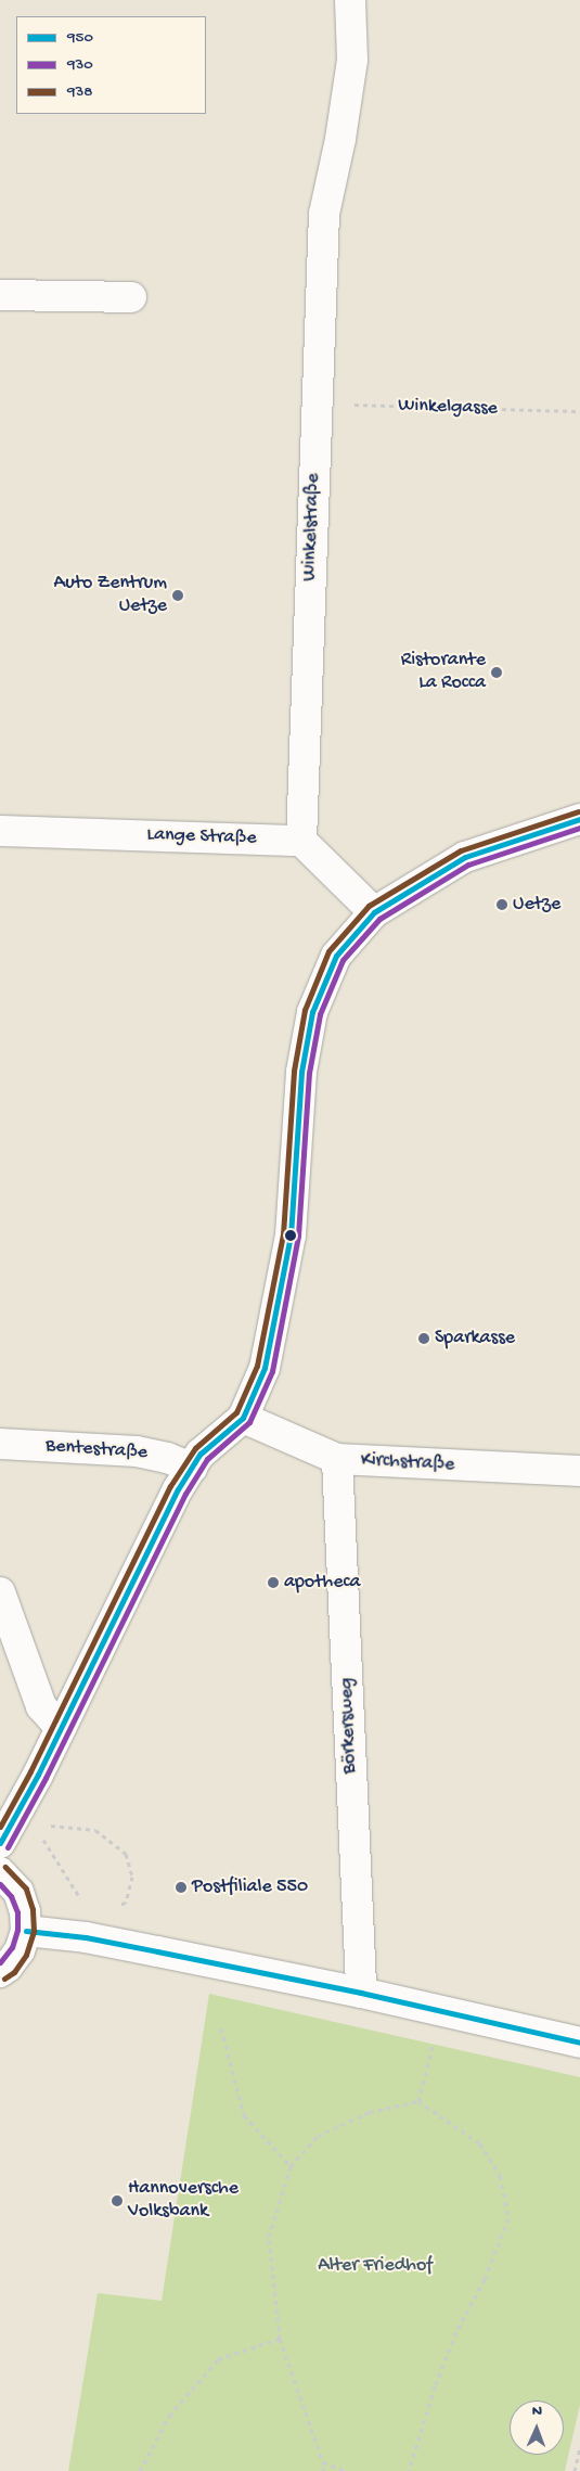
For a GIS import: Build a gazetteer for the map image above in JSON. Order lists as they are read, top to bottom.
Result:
{
  "streets": {
    "street": [
      "Winkelstraße",
      "Lange Straße",
      "Bentestraße",
      "Kirchstraße",
      "Börkersweg"
    ],
    "path": ["Winkelgasse"]
  },
  "crossings": [
    ["Winkelgasse", "Winkelstraße"],
    ["Winkelstraße", "Lange Straße"],
    ["Kirchstraße", "Börkersweg"]
  ],
  "parks": ["Alter Friedhof"],
  "places": [
    "Auto Zentrum Uetze",
    "Ristorante La Rocca",
    "Uetze",
    "Sparkasse",
    "apotheca",
    "Postfiliale 550",
    "Hannoversche Volksbank"
  ],
  "lines": ["transit line 938", "transit line 950", "transit line 930"],
  "legend": ["950", "930", "938"],
  "north": "top"
}
